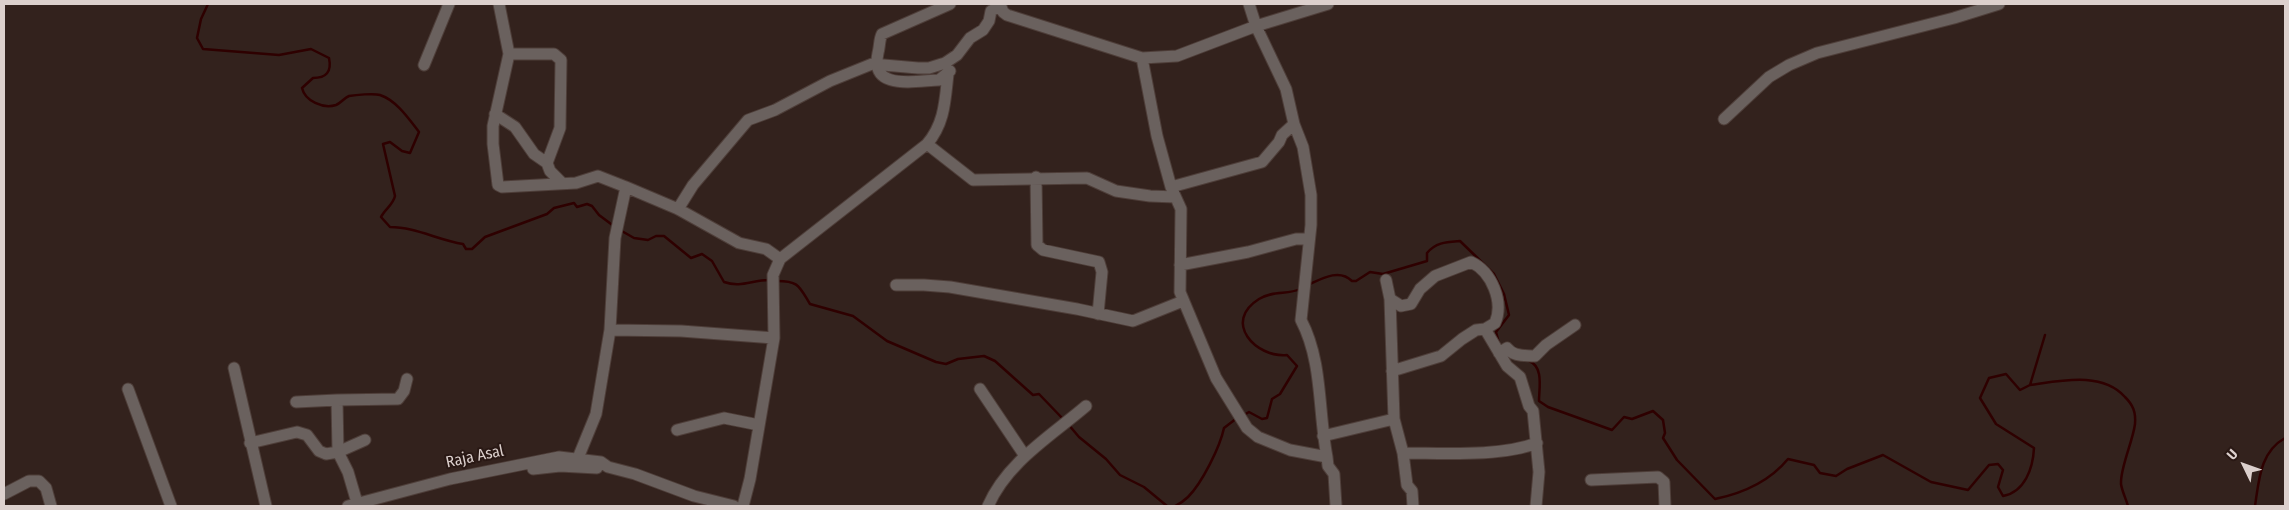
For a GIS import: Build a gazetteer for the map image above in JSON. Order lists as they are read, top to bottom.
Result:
{
  "streets": {
    "street": ["Raja Asal"]
  },
  "north": "top left"
}
